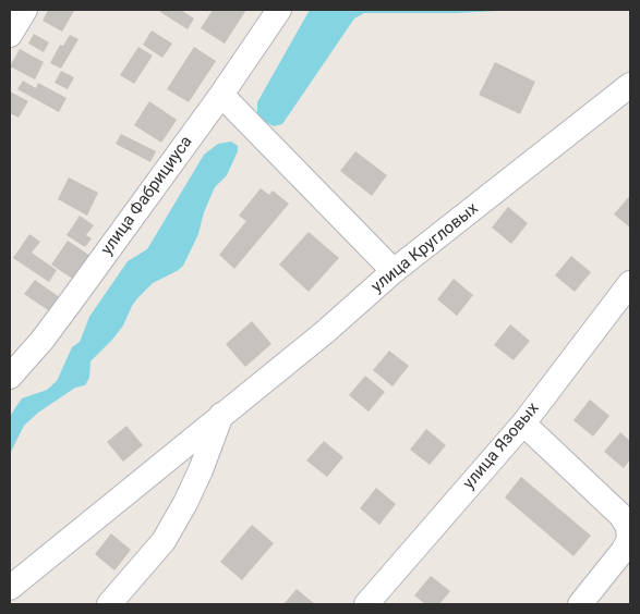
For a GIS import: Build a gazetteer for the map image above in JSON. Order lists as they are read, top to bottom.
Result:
{
  "streets": {
    "street": ["улица Фабрициуса", "улица Кругловых", "улица Язовых"]
  }
}
